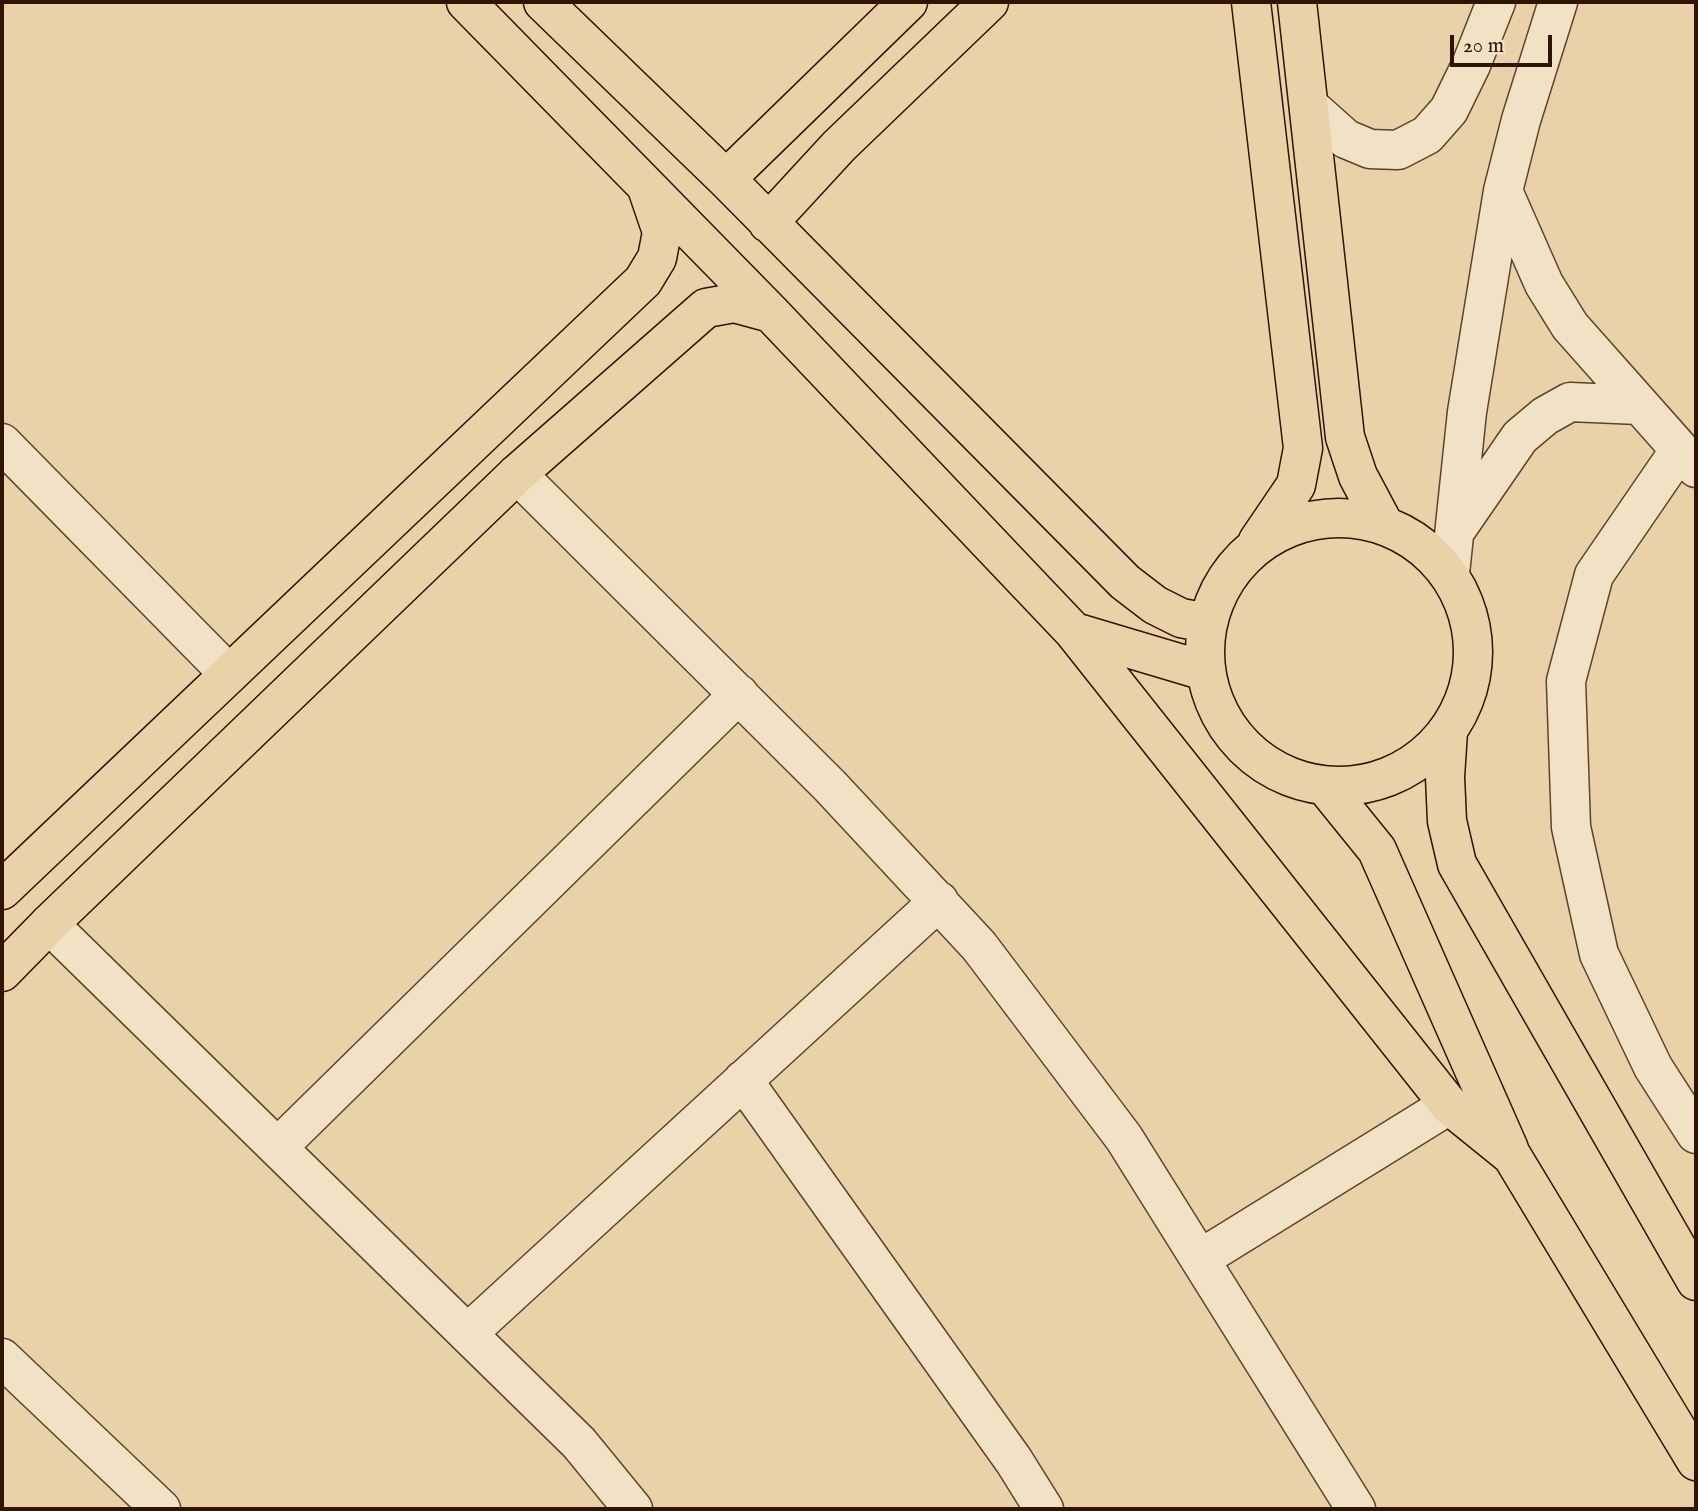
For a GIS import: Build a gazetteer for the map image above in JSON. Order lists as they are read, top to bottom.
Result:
{
  "scale_bar": "20 m"
}
